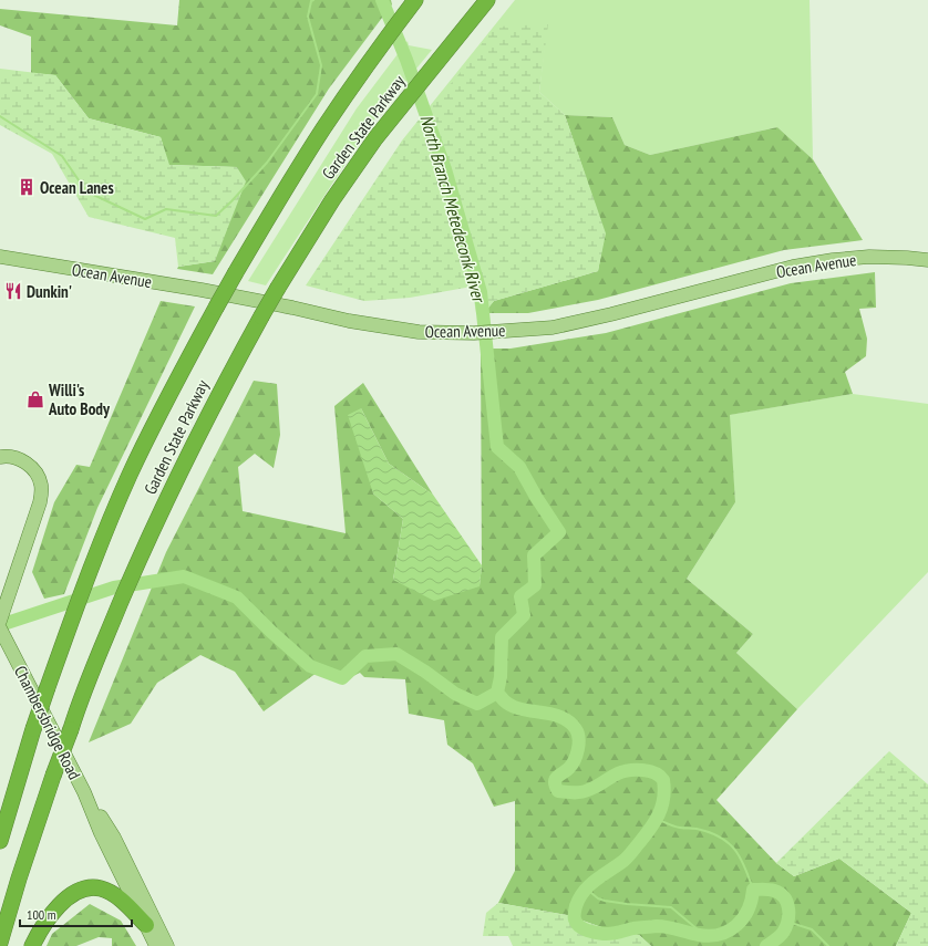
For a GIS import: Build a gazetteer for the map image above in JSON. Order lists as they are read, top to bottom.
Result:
{
  "streets": {
    "highway": ["Garden State Parkway"],
    "main road": ["Ocean Avenue", "Chambersbridge Road"]
  },
  "water": ["North Branch Metedeconk River"],
  "places": {
    "building": ["Ocean Lanes"],
    "restaurant": ["Dunkin'"],
    "shop": ["Willi's Auto Body"]
  },
  "scale_bar": "100 m"
}
